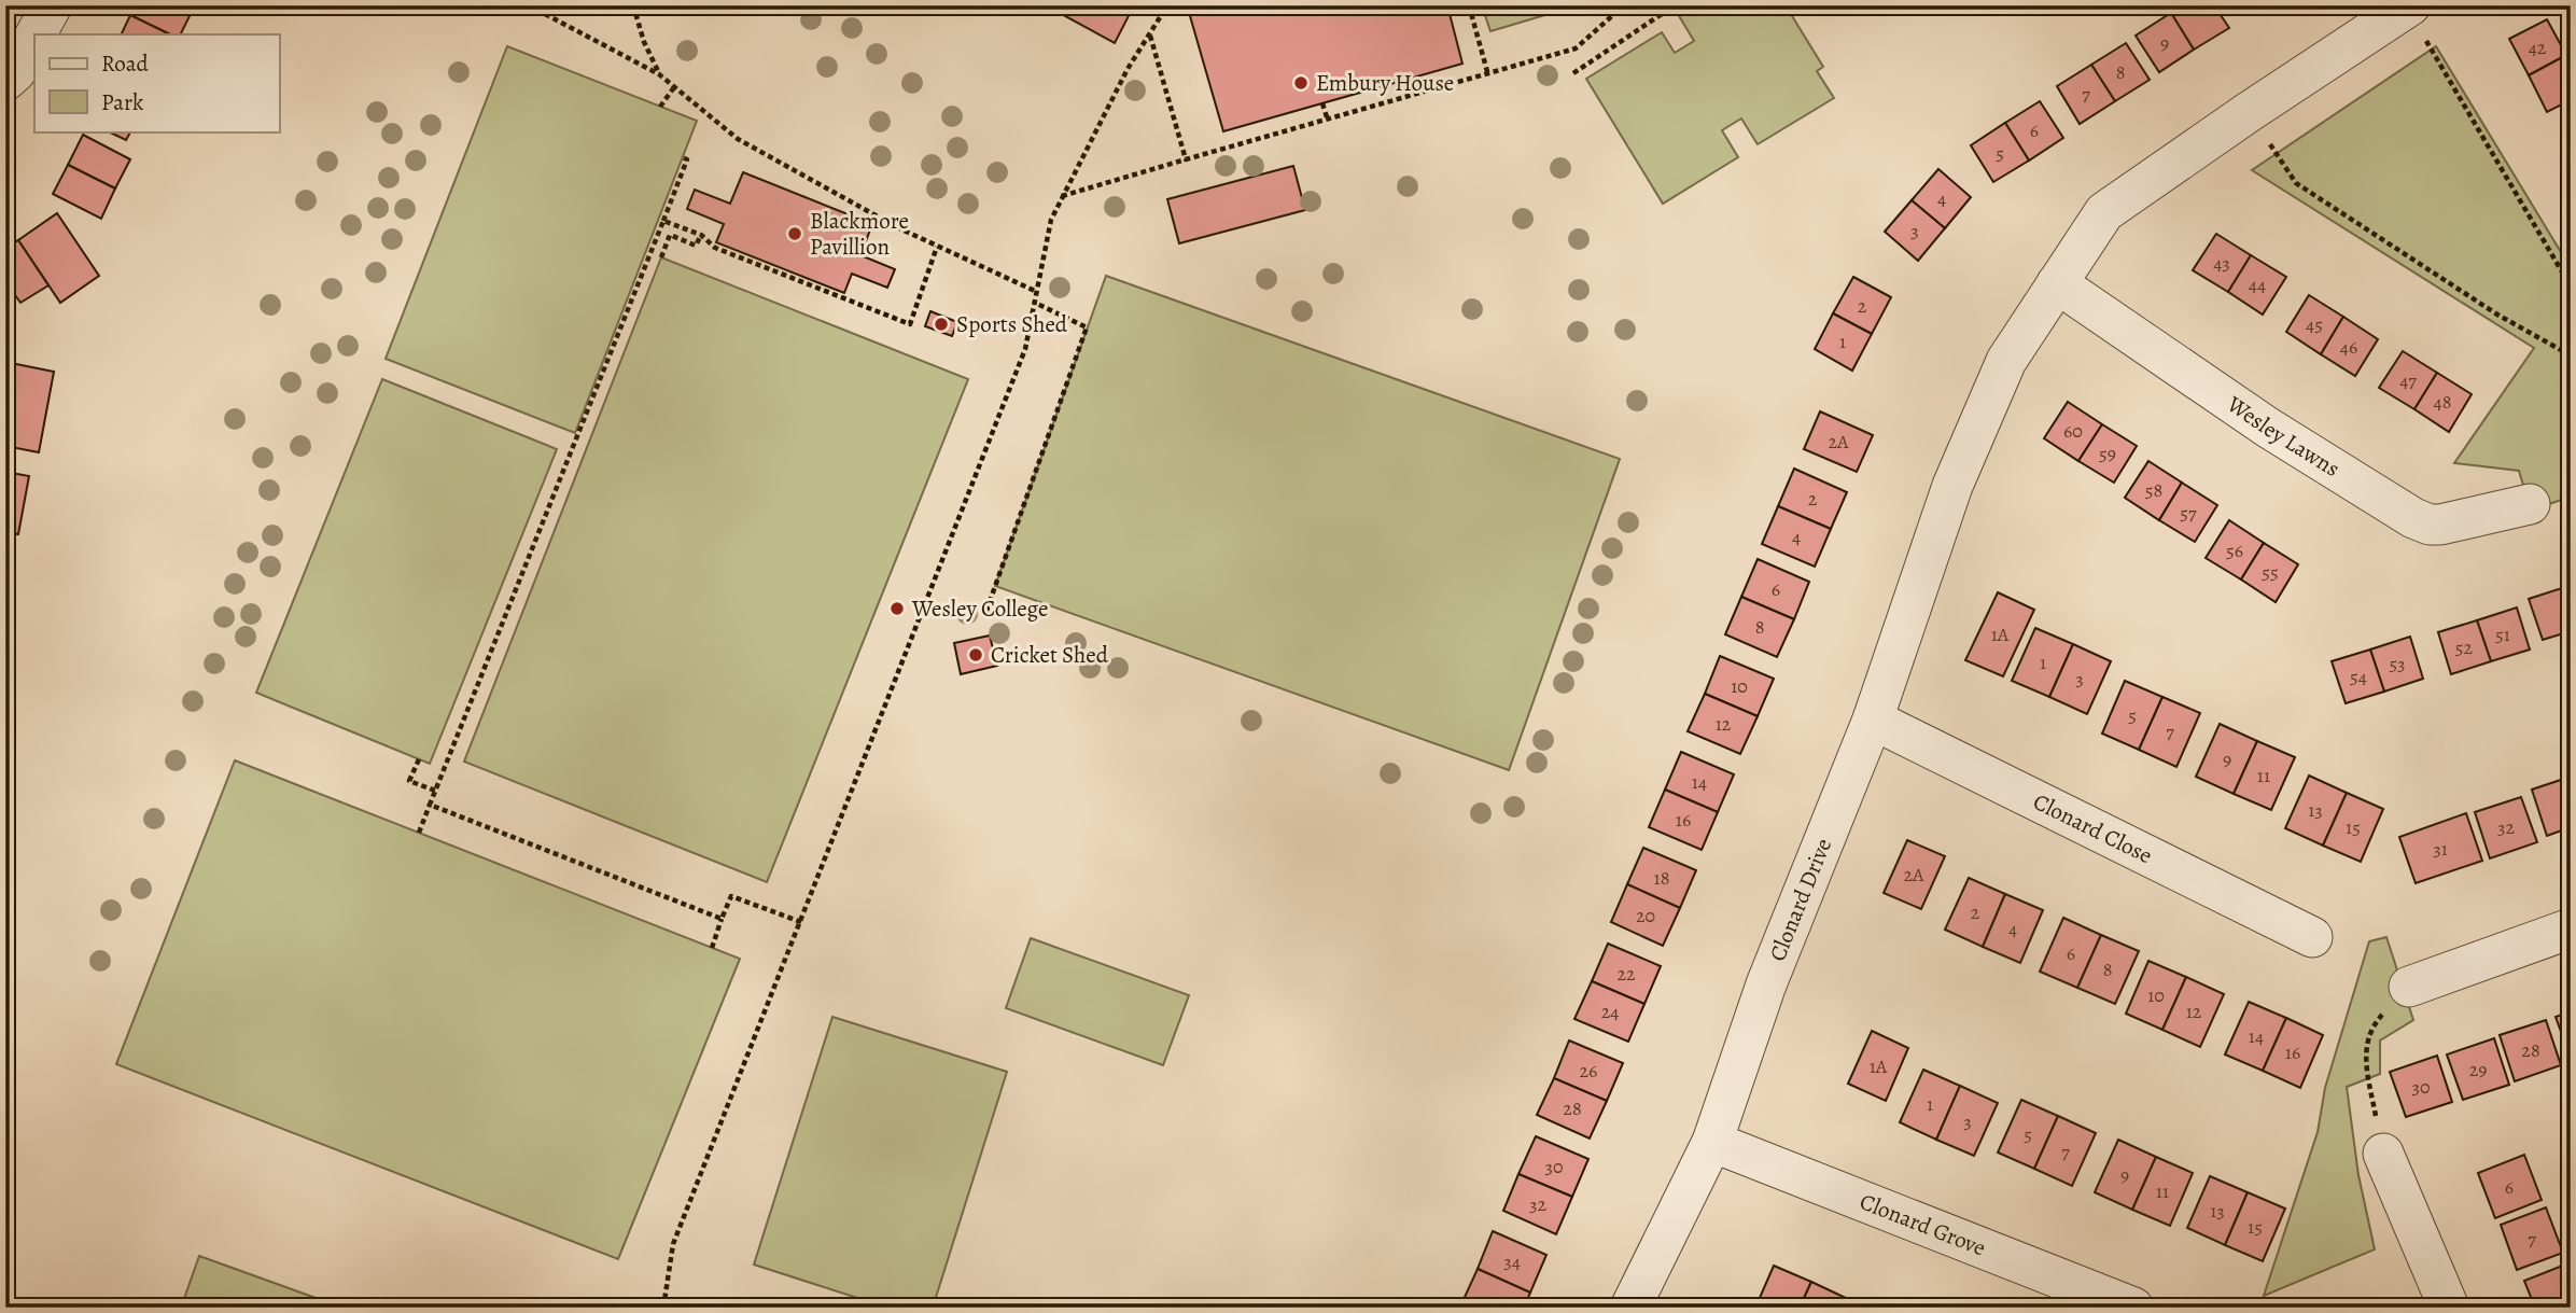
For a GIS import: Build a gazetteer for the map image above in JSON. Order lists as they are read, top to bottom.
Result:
{
  "streets": {
    "street": [
      "Wesley Lawns",
      "Clonard Close",
      "Clonard Drive",
      "Clonard Grove"
    ]
  },
  "crossings": [
    ["Wesley Lawns", "Clonard Drive"],
    ["Clonard Close", "Clonard Drive"],
    ["Clonard Drive", "Clonard Grove"]
  ],
  "places": [
    "Embury House",
    "Blackmore Pavillion",
    "Sports Shed",
    "Wesley College",
    "Cricket Shed"
  ],
  "house_numbers": [
    "9",
    "42",
    "8",
    "7",
    "6",
    "5",
    "4",
    "3",
    "43",
    "44",
    "2",
    "45",
    "1",
    "46",
    "47",
    "48",
    "60",
    "2A",
    "59",
    "58",
    "2",
    "57",
    "4",
    "56",
    "55",
    "6",
    "8",
    "1A",
    "51",
    "52",
    "1",
    "53",
    "54",
    "3",
    "10",
    "5",
    "12",
    "7",
    "9",
    "11",
    "14",
    "13",
    "16",
    "15",
    "32",
    "31",
    "2A",
    "18",
    "2",
    "20",
    "4",
    "6",
    "8",
    "22",
    "10",
    "24",
    "12",
    "14",
    "28",
    "16",
    "1A",
    "29",
    "26",
    "30",
    "1",
    "28",
    "3",
    "5",
    "7",
    "30",
    "9",
    "6",
    "11",
    "32",
    "13",
    "15",
    "7",
    "34"
  ],
  "legend": ["Road", "Park"]
}
